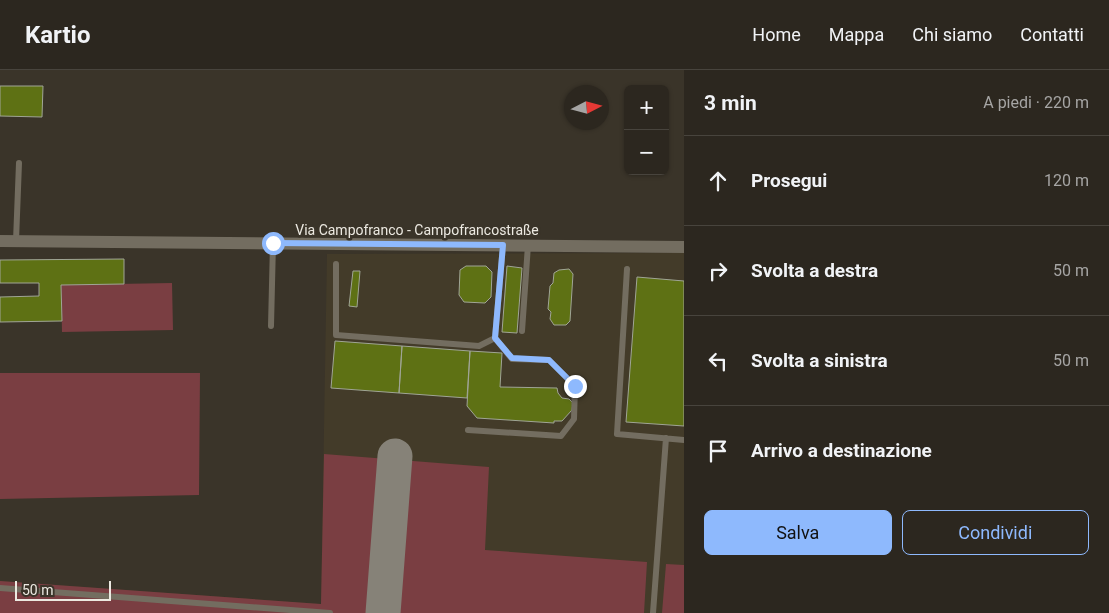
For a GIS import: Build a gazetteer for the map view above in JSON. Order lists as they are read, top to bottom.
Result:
{
  "streets": {
    "street": ["Via Campofranco - Campofrancostraße"]
  },
  "scale_bar": "50 m",
  "north": "right",
  "page": {
    "header": "Kartio",
    "nav": [
      "Home",
      "Mappa",
      "Chi siamo",
      "Contatti"
    ],
    "heading": ["3 min", "A piedi · 220 m"],
    "map_buttons": ["+", "−"],
    "list": [
      ["Prosegui", "120 m"],
      ["Svolta a destra", "50 m"],
      ["Svolta a sinistra", "50 m"],
      "Arrivo a destinazione"
    ],
    "buttons": ["Salva", "Condividi"],
    "scale": "50 m"
  }
}
